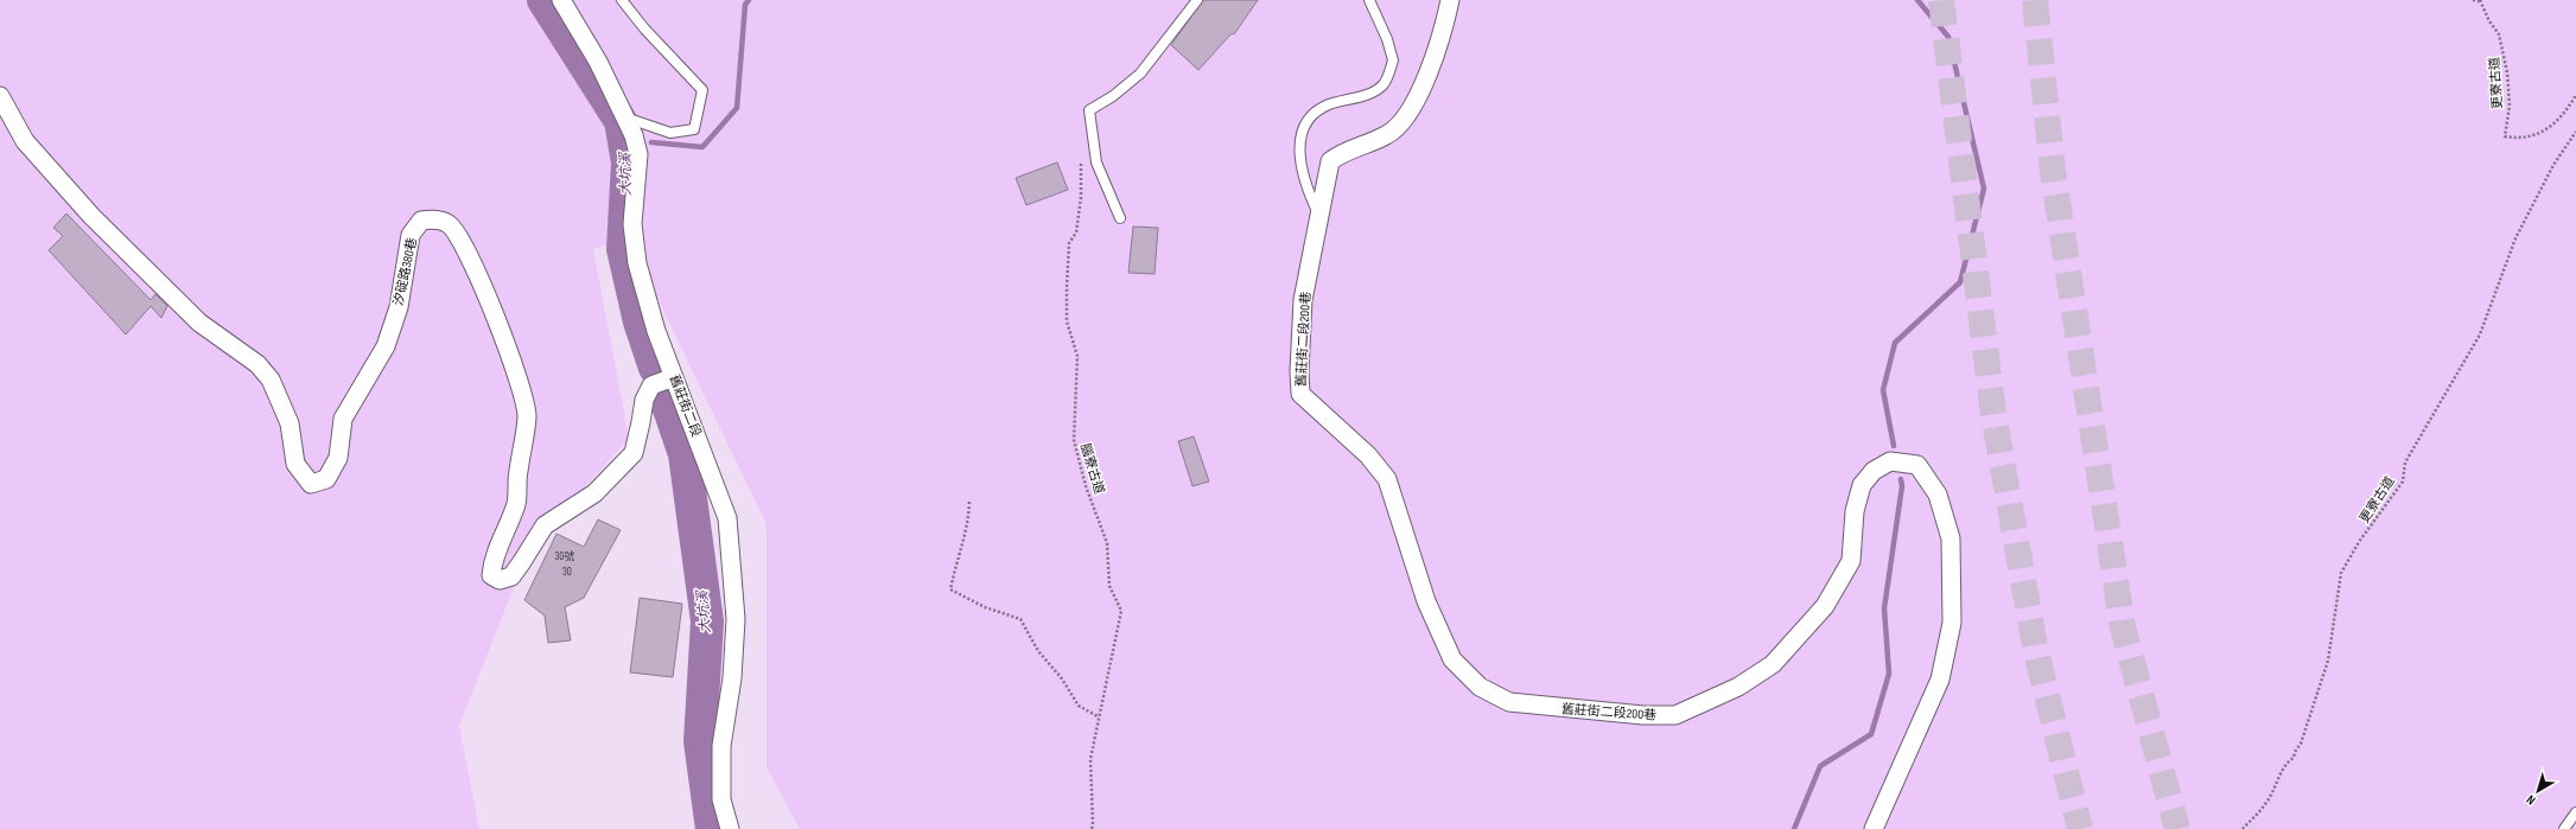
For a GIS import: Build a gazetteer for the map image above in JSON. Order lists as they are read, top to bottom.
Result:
{
  "streets": {
    "street": ["汐碇路380巷", "舊莊街二段200巷", "舊莊街二段"],
    "path": ["更寮古道", "腦寮古道"]
  },
  "crossings": [
    ["汐碇路380巷", "舊莊街二段"]
  ],
  "water": ["大坑溪"],
  "house_numbers": ["30號", "30"],
  "north": "bottom left"
}
